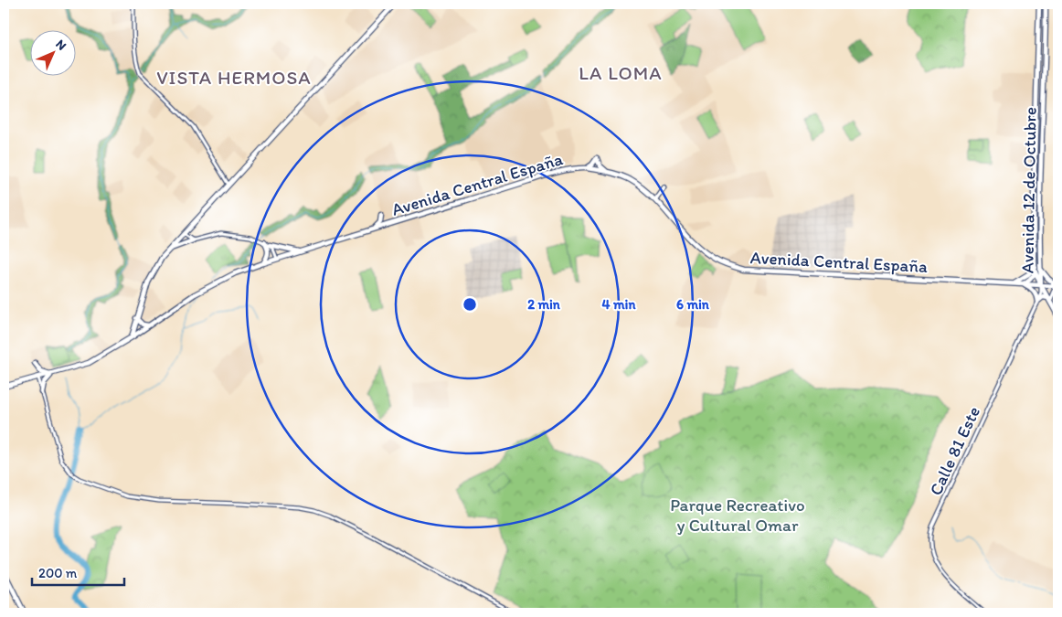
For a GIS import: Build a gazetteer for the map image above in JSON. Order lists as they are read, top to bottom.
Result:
{
  "streets": {
    "main road": ["Avenida Central España", "Avenida 12 de Octubre"],
    "street": ["Calle 81 Este"]
  },
  "crossings": [
    ["Avenida Central España", "Avenida 12 de Octubre"],
    ["Avenida Central España", "Calle 81 Este"],
    ["Avenida 12 de Octubre", "Calle 81 Este"]
  ],
  "districts": ["LA LOMA", "VISTA HERMOSA"],
  "parks": ["Parque Recreativo y Cultural Omar"],
  "scale_bar": "200 m",
  "north": "top right",
  "rings": ["2 min", "4 min", "6 min"]
}
